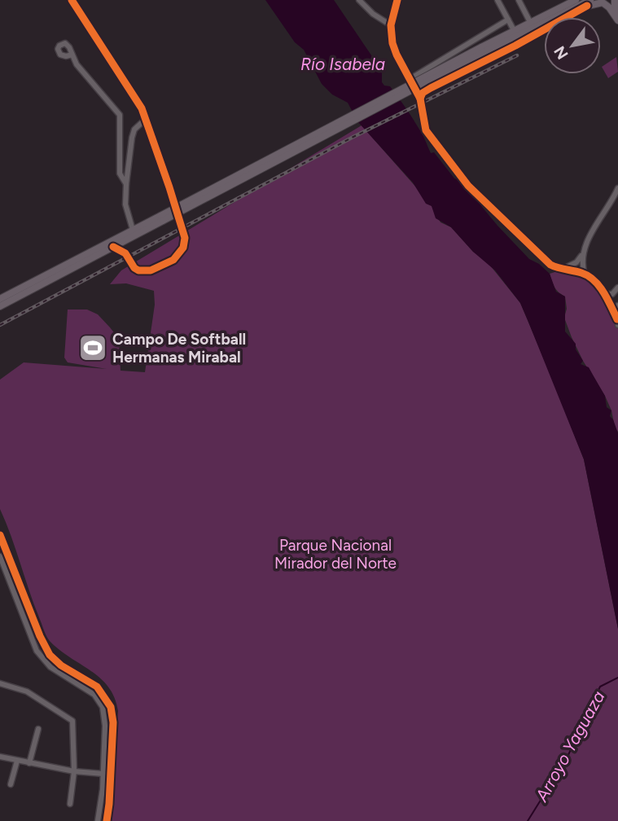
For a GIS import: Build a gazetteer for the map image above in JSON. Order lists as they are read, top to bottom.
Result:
{
  "water": ["Río Isabela", "Arroyo Yaguaza"],
  "parks": ["Parque Nacional Mirador del Norte"],
  "places": {
    "sports": ["Campo De Softball Hermanas Mirabal"]
  },
  "north": "bottom left"
}
